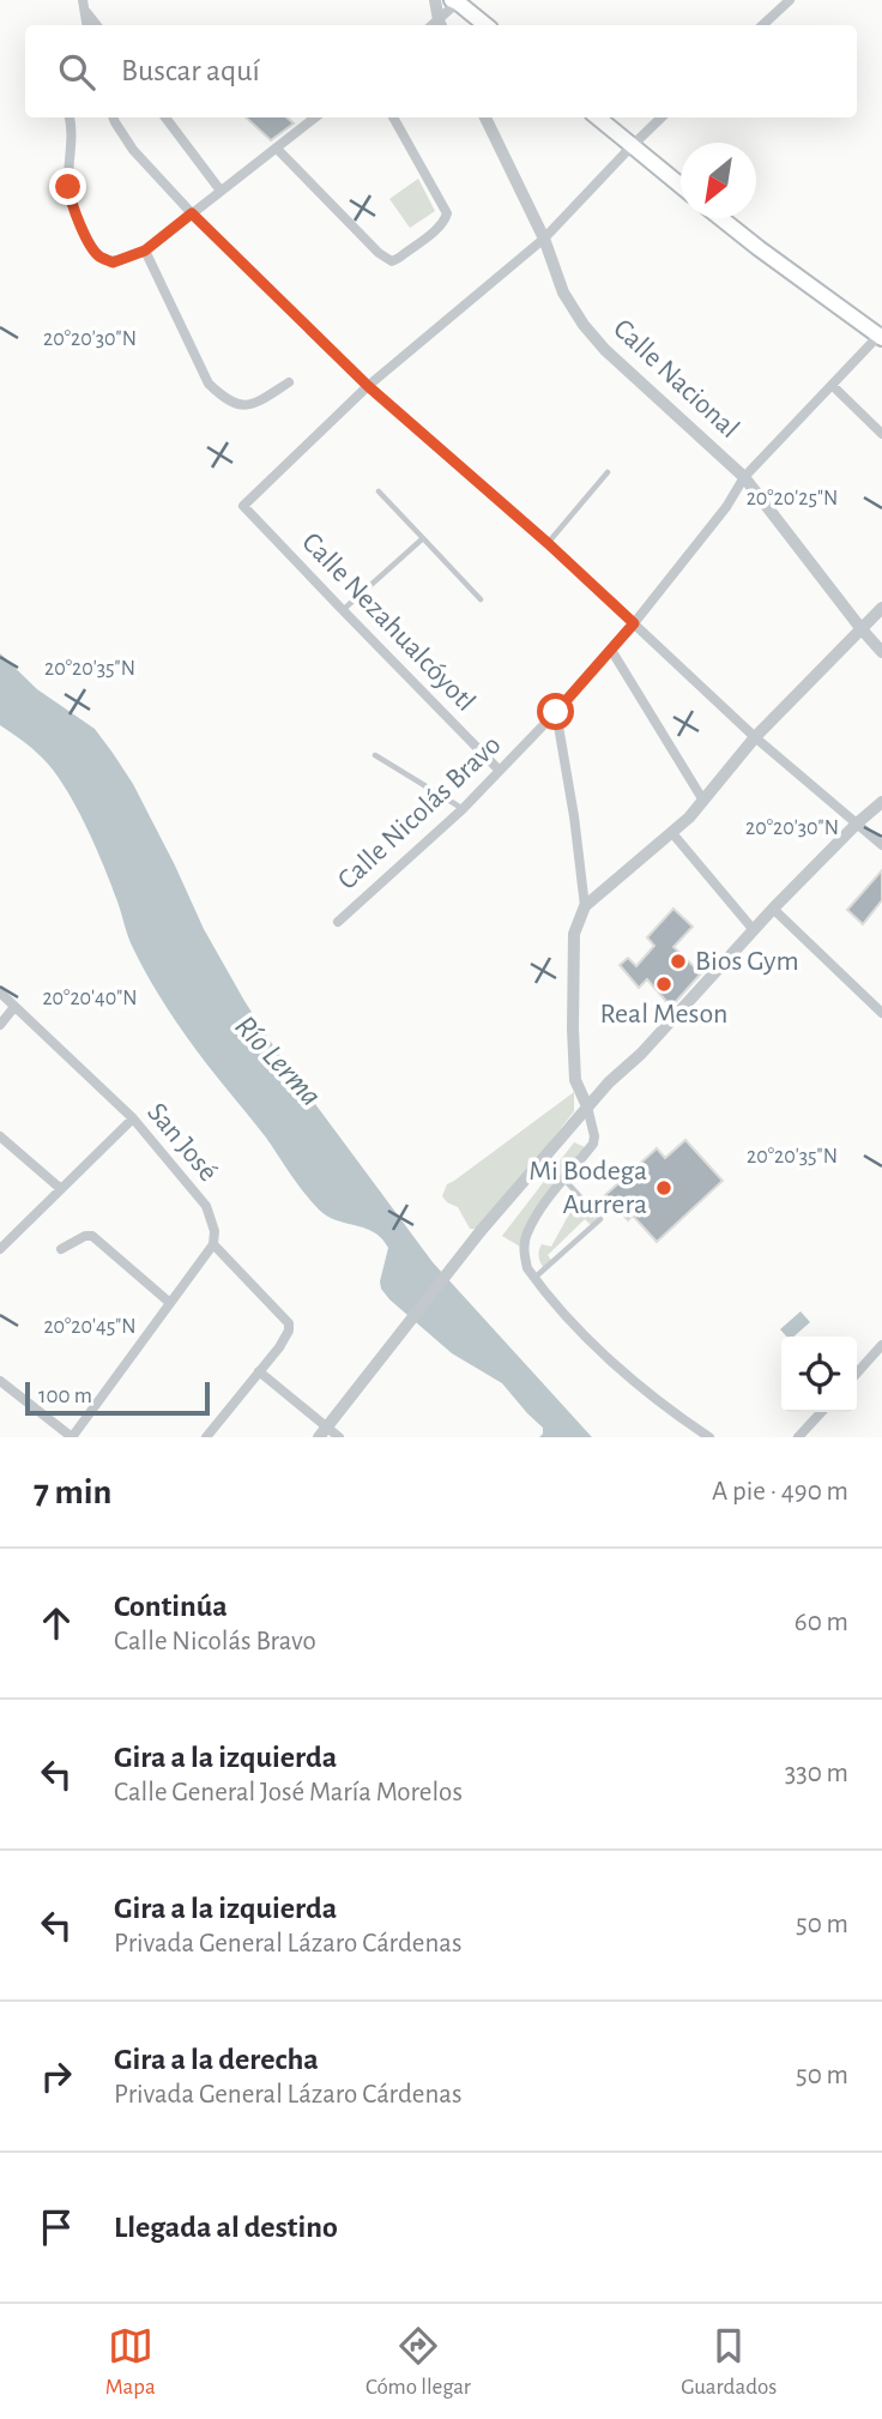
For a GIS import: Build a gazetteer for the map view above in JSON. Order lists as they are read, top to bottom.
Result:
{
  "streets": {
    "street": [
      "Calle Nacional",
      "Calle Nezahualcóyotl",
      "Calle Nicolás Bravo",
      "San José"
    ]
  },
  "crossings": [
    ["Calle Nacional", "Calle Nicolás Bravo"],
    ["Calle Nezahualcóyotl", "Calle Nicolás Bravo"]
  ],
  "water": ["Río Lerma"],
  "places": ["Bios Gym", "Real Meson", "Mi Bodega Aurrera"],
  "scale_bar": "100 m",
  "north": "bottom left",
  "page": {
    "search": "Buscar aquí",
    "scale": "100 m",
    "heading": ["7 min", "A pie · 490 m"],
    "list": [
      ["Continúa", "Calle Nicolás Bravo", "60 m"],
      ["Gira a la izquierda", "Calle General José María Morelos", "330 m"],
      ["Gira a la izquierda", "Privada General Lázaro Cárdenas", "50 m"],
      ["Gira a la derecha", "Privada General Lázaro Cárdenas", "50 m"],
      "Llegada al destino"
    ],
    "nav": ["Mapa", "Cómo llegar", "Guardados"]
  },
  "coordinates": [
    "20°20'30\"N",
    "20°20'25\"N",
    "20°20'35\"N",
    "20°20'40\"N",
    "20°20'45\"N"
  ]
}
